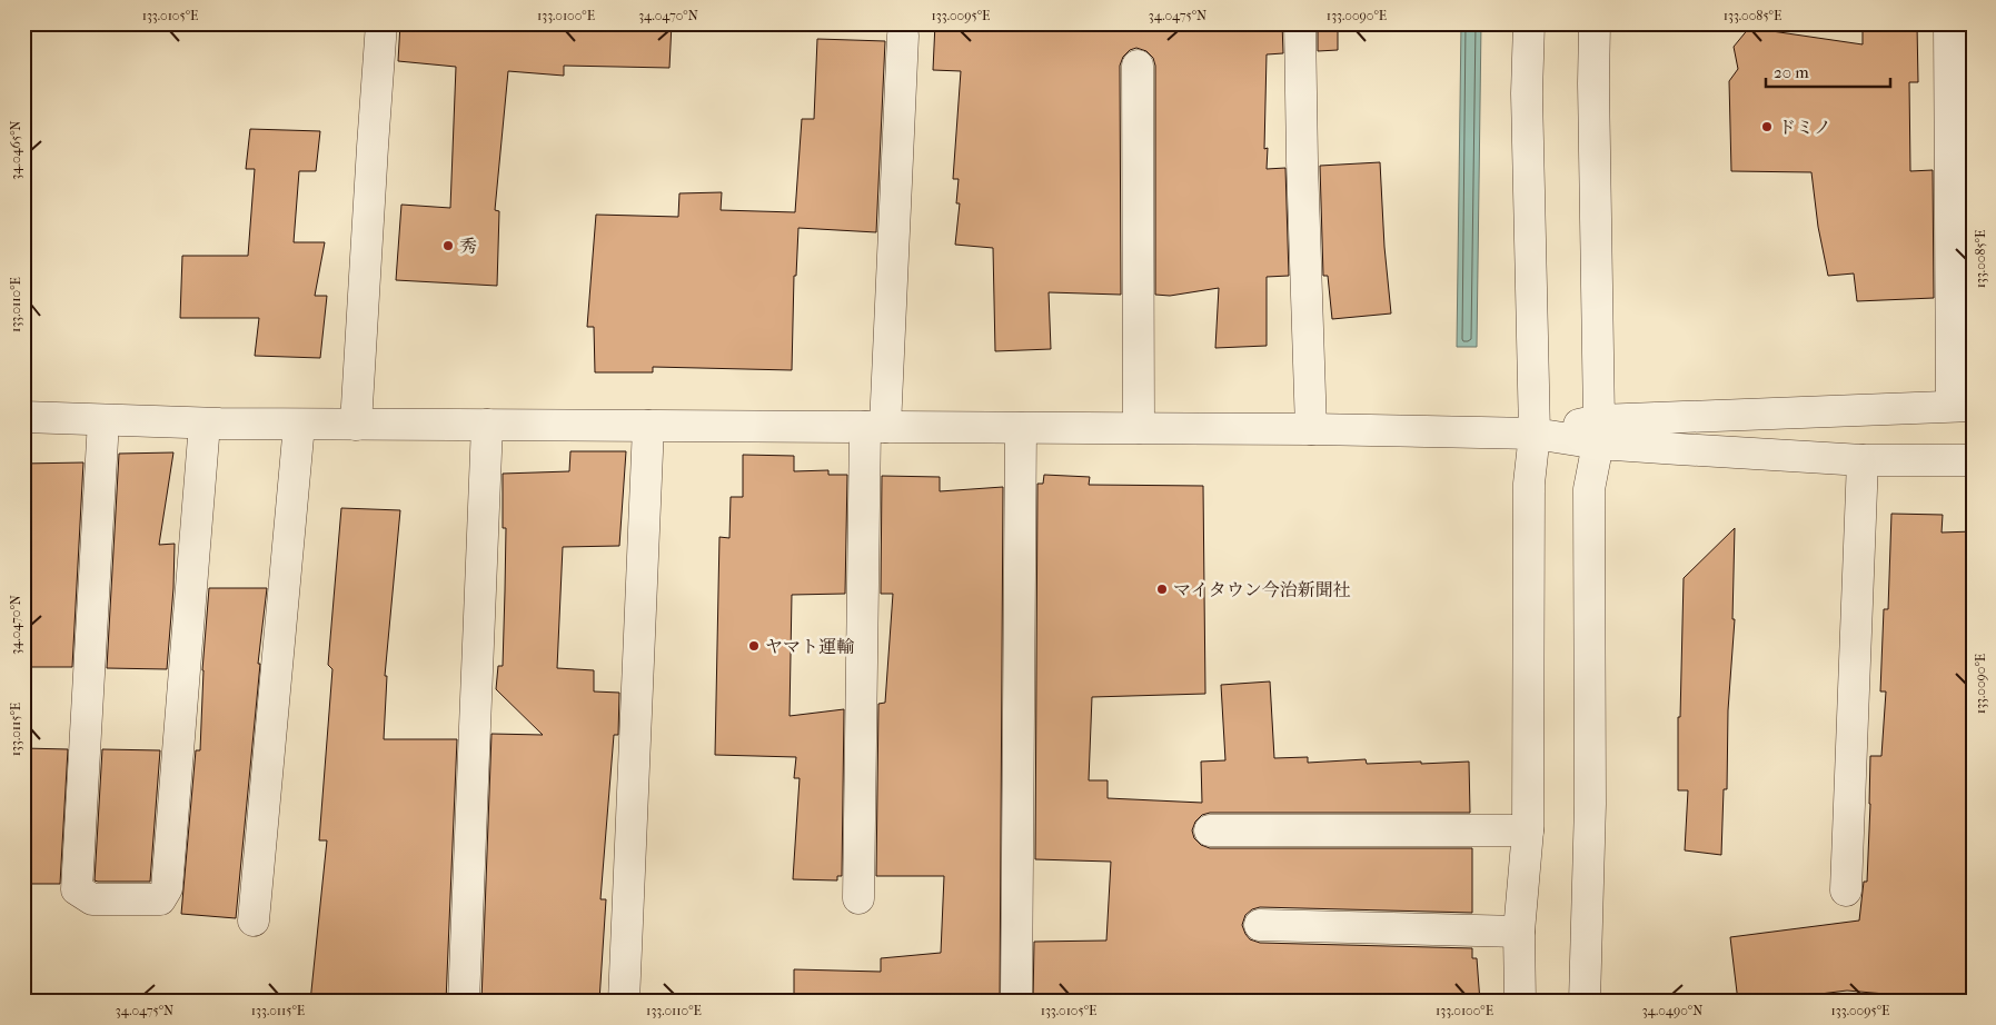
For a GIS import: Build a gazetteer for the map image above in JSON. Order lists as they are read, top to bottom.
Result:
{
  "places": [
    "ドミノ",
    "秀",
    "マイタウン今治新聞社",
    "ヤマト運輸"
  ],
  "scale_bar": "20 m",
  "coordinates": [
    "133.0105°E",
    "133.0100°E",
    "34.0470°N",
    "133.0095°E",
    "34.0475°N",
    "133.0090°E",
    "133.0085°E",
    "34.0465°N",
    "133.0110°E",
    "133.0115°E",
    "34.0490°N"
  ]
}
